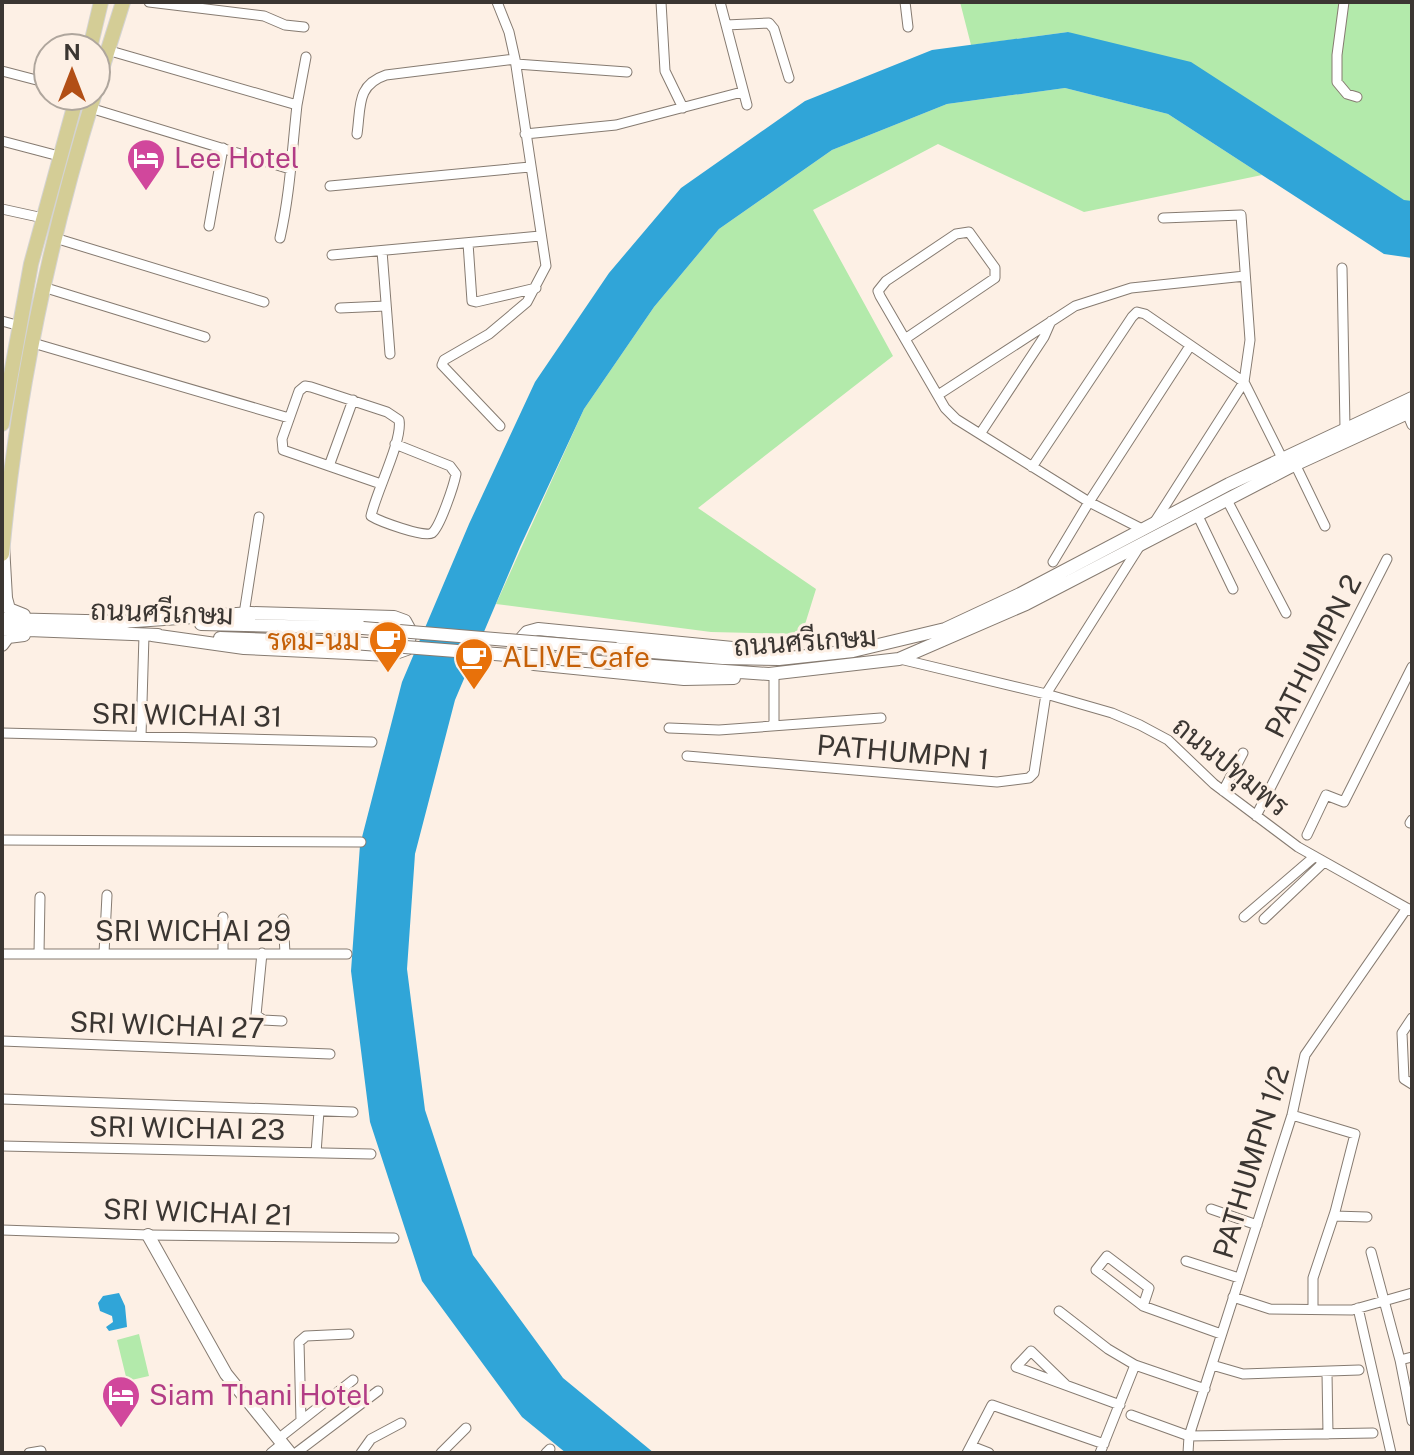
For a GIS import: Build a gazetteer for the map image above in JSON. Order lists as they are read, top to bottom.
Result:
{
  "streets": {
    "main road": ["ถนนศรีเกษม"],
    "street": [
      "PATHUMPN 2",
      "SRI WICHAI 31",
      "PATHUMPN 1",
      "ถนนปทุมพร",
      "SRI WICHAI 29",
      "SRI WICHAI 27",
      "SRI WICHAI 23",
      "PATHUMPN 1/2",
      "SRI WICHAI 21"
    ]
  },
  "crossings": [
    ["ถนนศรีเกษม", "ถนนปทุมพร"],
    ["PATHUMPN 2", "ถนนปทุมพร"],
    ["PATHUMPN 1", "ถนนปทุมพร"],
    ["ถนนปทุมพร", "PATHUMPN 1/2"]
  ],
  "places": {
    "hotel": ["Lee Hotel", "Siam Thani Hotel"],
    "cafe": ["รดม-นม", "ALIVE Cafe"]
  },
  "north": "top"
}
